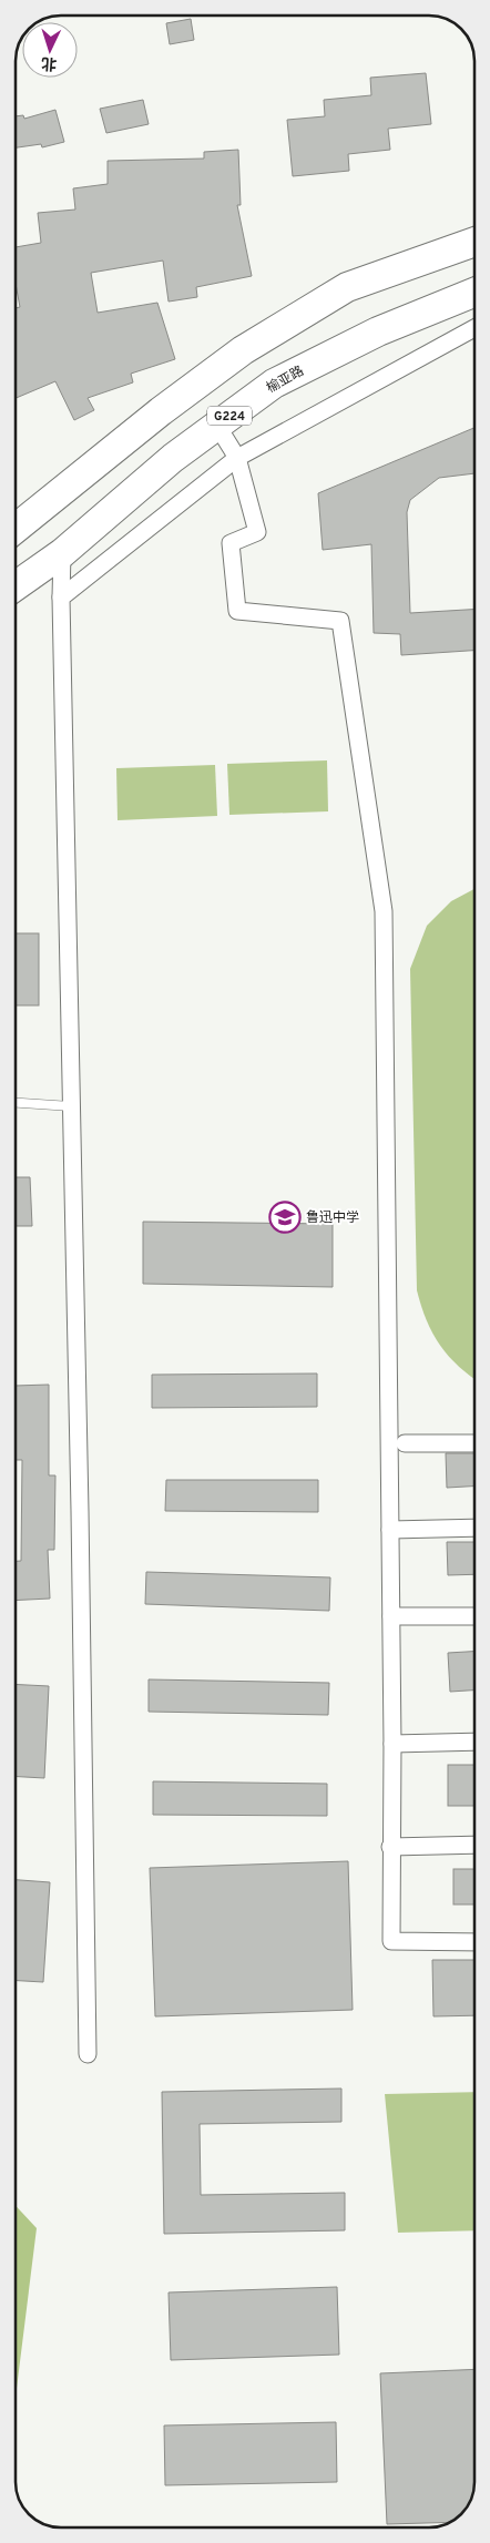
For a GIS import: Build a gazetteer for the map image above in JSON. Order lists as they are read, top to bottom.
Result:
{
  "streets": {
    "highway": ["榆亚路", "G224"]
  },
  "places": {
    "school or university": ["鲁迅中学"]
  },
  "north": "bottom"
}
